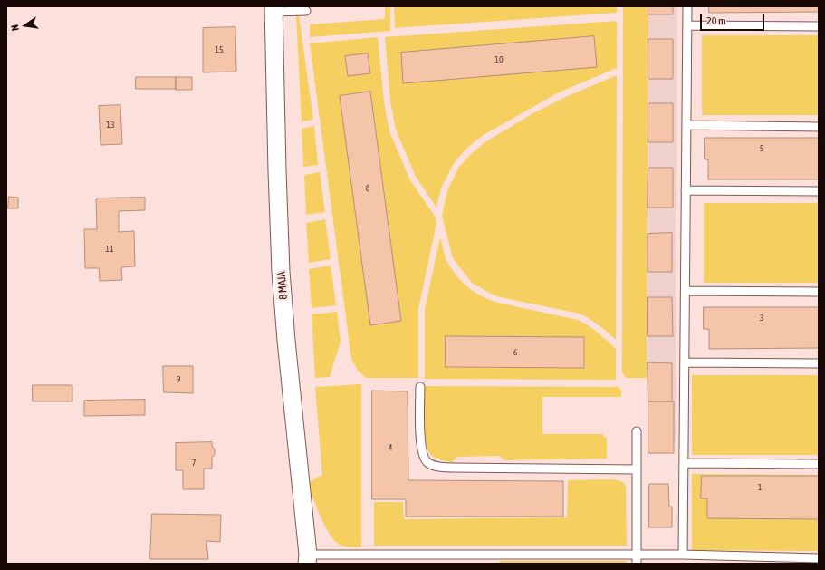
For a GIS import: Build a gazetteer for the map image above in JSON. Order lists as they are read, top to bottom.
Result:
{
  "streets": {
    "street": ["8 MAJA"]
  },
  "house_numbers": [
    "15",
    "10",
    "13",
    "5",
    "8",
    "11",
    "3",
    "6",
    "9",
    "4",
    "7",
    "1"
  ],
  "scale_bar": "20 m",
  "north": "left"
}
